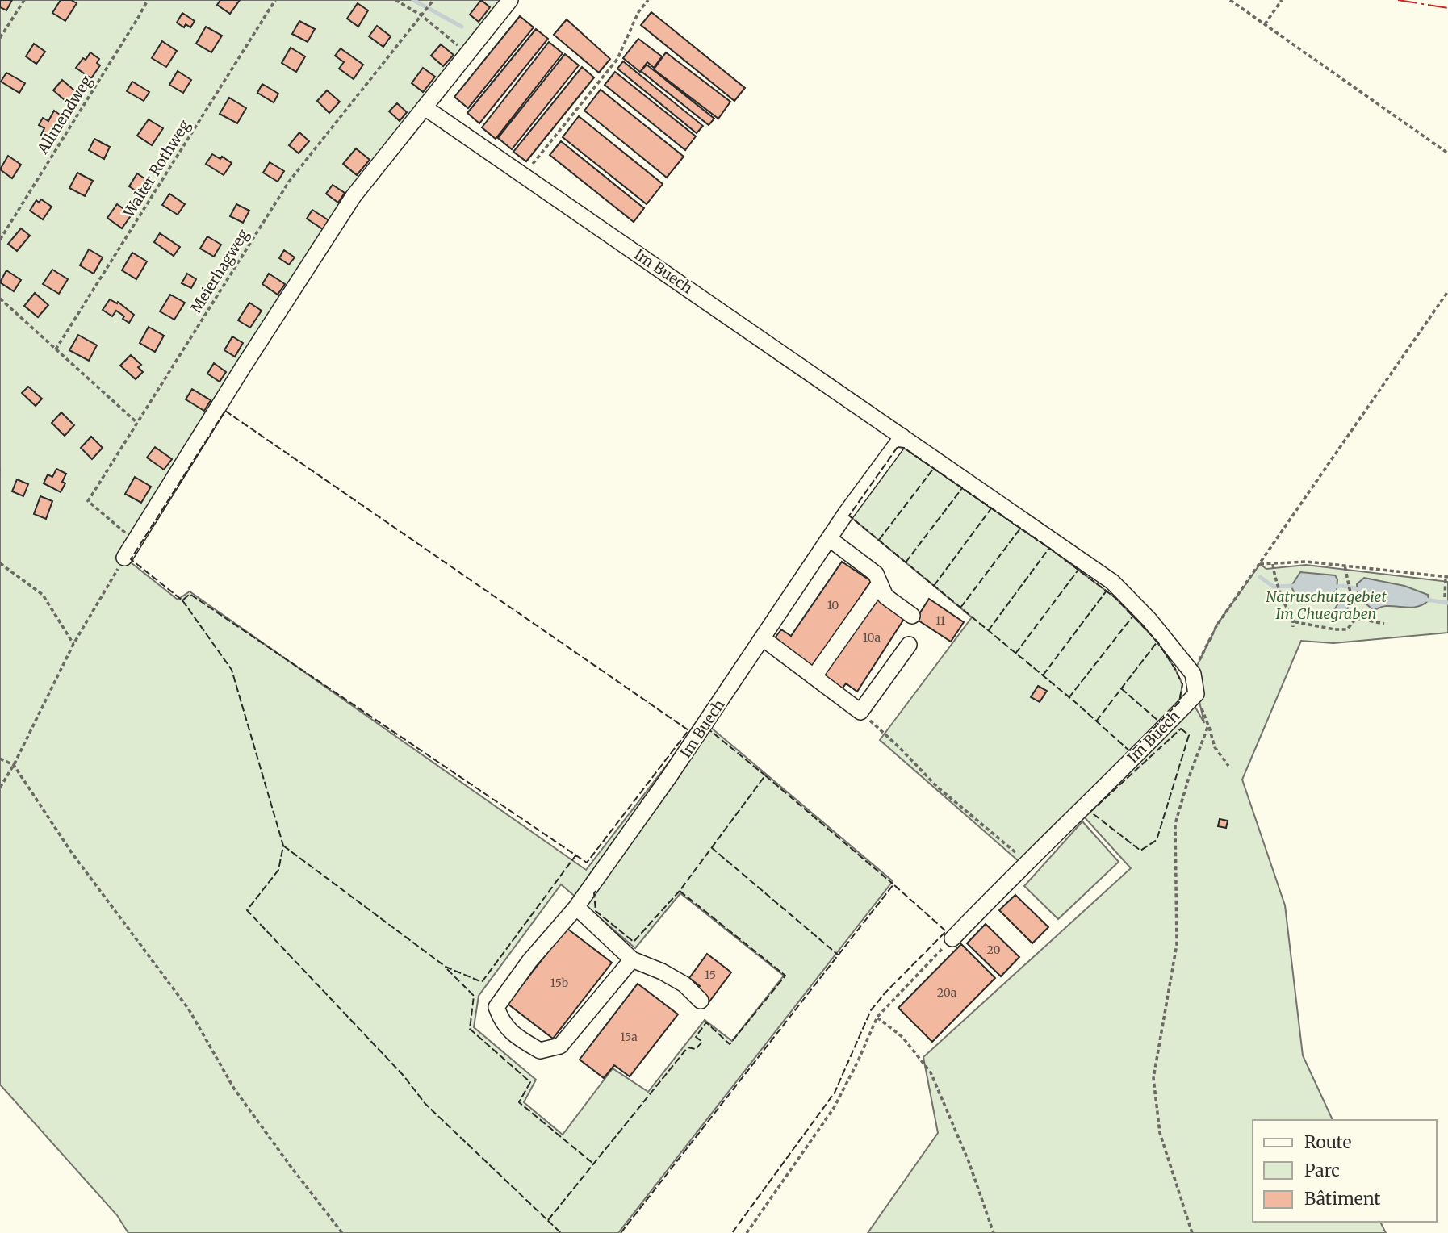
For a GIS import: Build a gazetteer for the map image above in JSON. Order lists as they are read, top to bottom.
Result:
{
  "streets": {
    "lane": ["Im Buech"],
    "path": ["Allmendweg", "Walter Rothweg", "Meierhagweg"]
  },
  "parks": ["Natruschutzgebiet Im Chuegraben"],
  "house_numbers": [
    "10",
    "11",
    "10a",
    "20",
    "15",
    "15b",
    "20a",
    "15a"
  ],
  "legend": ["Route", "Parc", "Bâtiment"]
}
